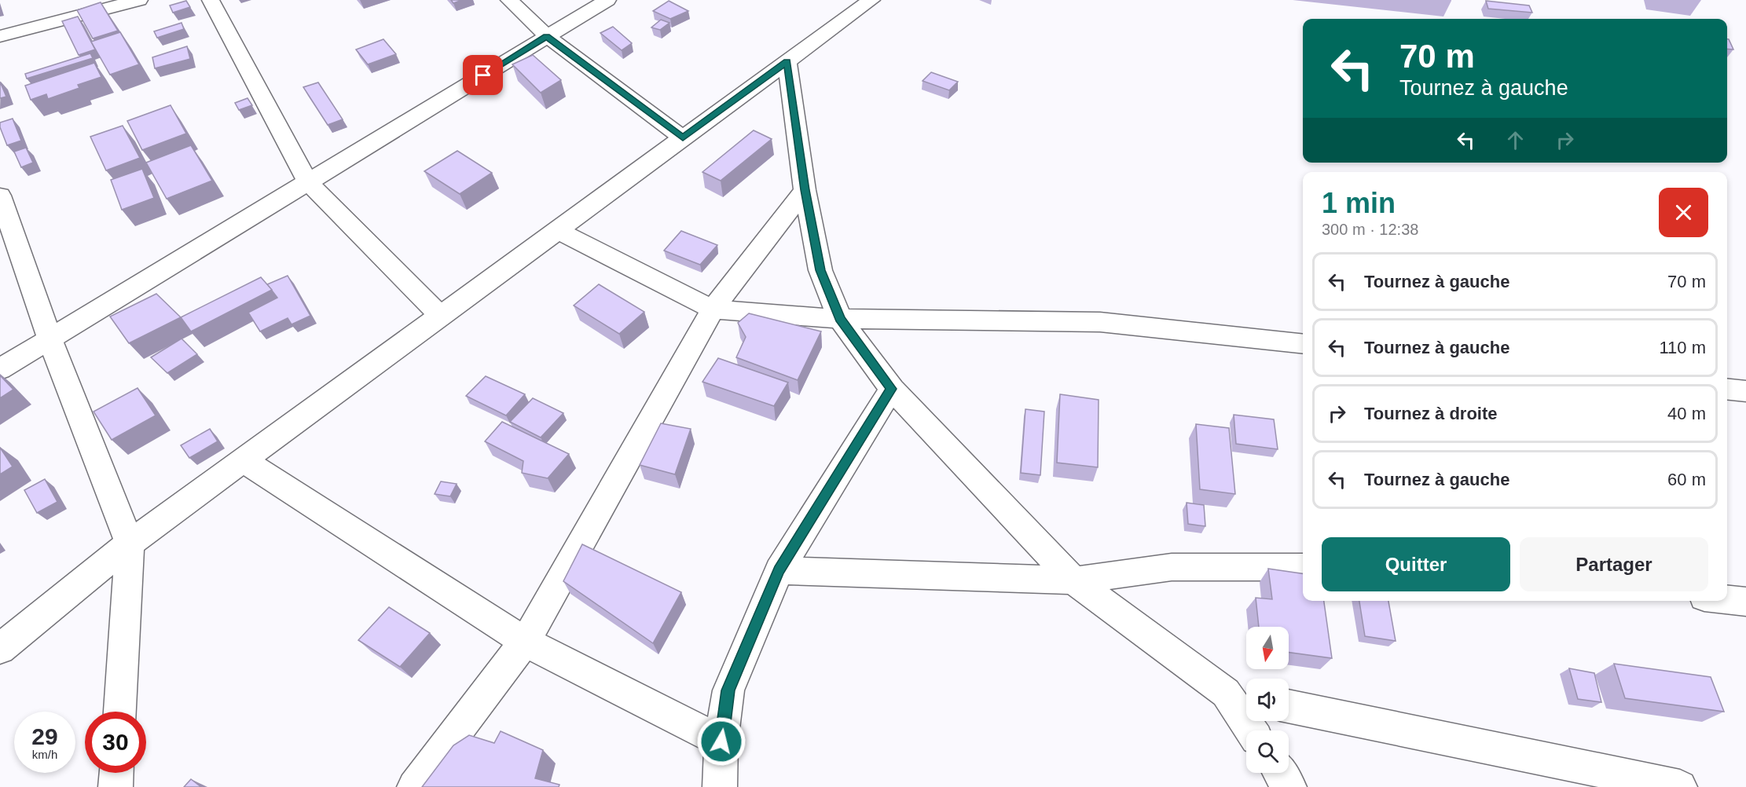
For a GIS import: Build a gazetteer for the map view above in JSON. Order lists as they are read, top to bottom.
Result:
{
  "north": "bottom",
  "page": {
    "turn": ["70 m", "Tournez à gauche"],
    "heading": ["1 min", "300 m · 12:38"],
    "list": [
      {
        "name": "Tournez à gauche",
        "value": "70 m"
      },
      {
        "name": "Tournez à gauche",
        "value": "110 m"
      },
      {
        "name": "Tournez à droite",
        "value": "40 m"
      },
      {
        "name": "Tournez à gauche",
        "value": "60 m"
      }
    ],
    "buttons": ["Quitter", "Partager"],
    "speed": "29 km/h",
    "limit": "30"
  }
}
